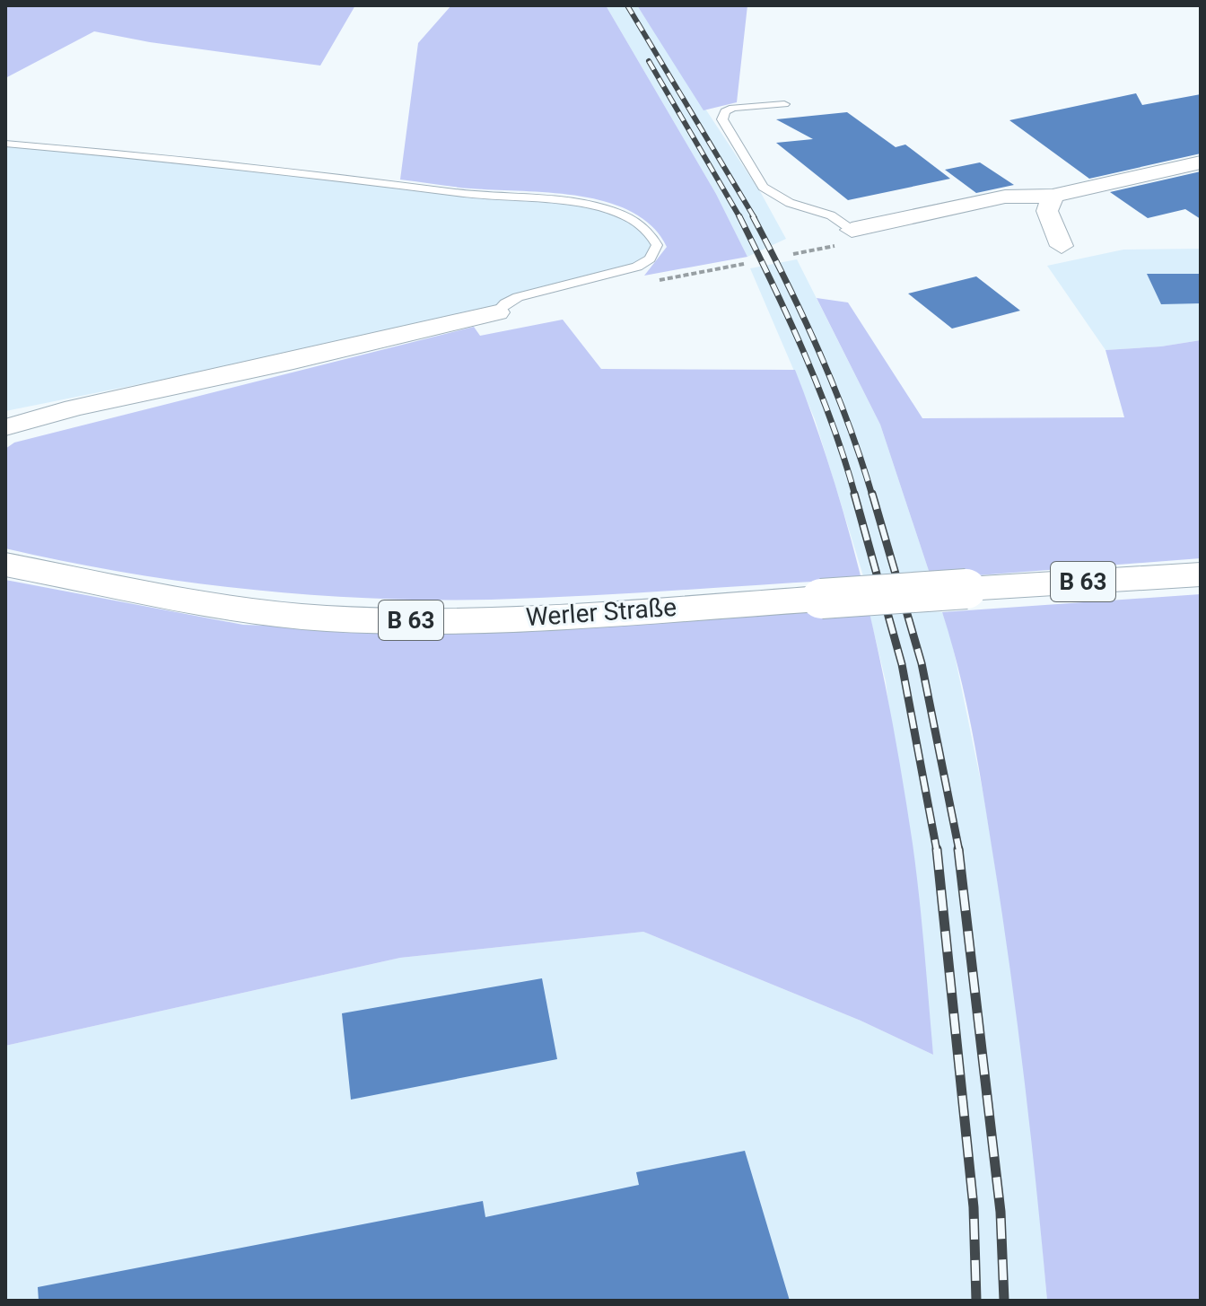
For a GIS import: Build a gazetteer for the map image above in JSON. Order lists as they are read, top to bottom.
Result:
{
  "streets": {
    "main road": ["B 63", "Werler Straße"]
  }
}
